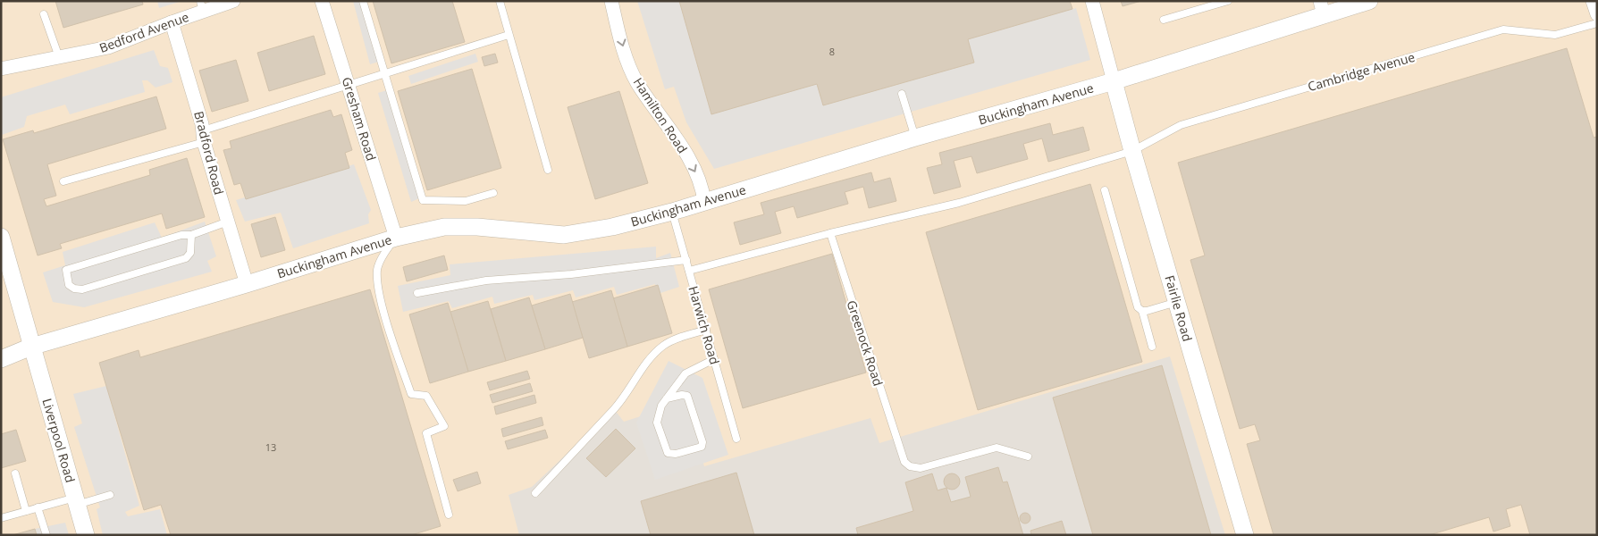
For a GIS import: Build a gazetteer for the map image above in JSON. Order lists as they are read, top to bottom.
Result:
{
  "streets": {
    "street": [
      "Bedford Avenue",
      "Buckingham Avenue",
      "Hamilton Road",
      "Gresham Road",
      "Bradford Road",
      "Fairlie Road",
      "Liverpool Road"
    ],
    "lane": ["Cambridge Avenue", "Harwich Road", "Greenock Road"]
  },
  "crossings": [
    ["Bedford Avenue", "Bradford Road"],
    ["Cambridge Avenue", "Fairlie Road"],
    ["Cambridge Avenue", "Harwich Road"],
    ["Cambridge Avenue", "Greenock Road"],
    ["Buckingham Avenue", "Hamilton Road"],
    ["Buckingham Avenue", "Gresham Road"],
    ["Buckingham Avenue", "Bradford Road"],
    ["Buckingham Avenue", "Fairlie Road"],
    ["Buckingham Avenue", "Harwich Road"],
    ["Buckingham Avenue", "Liverpool Road"]
  ],
  "one_way": ["Hamilton Road"],
  "house_numbers": ["8", "13"]
}
